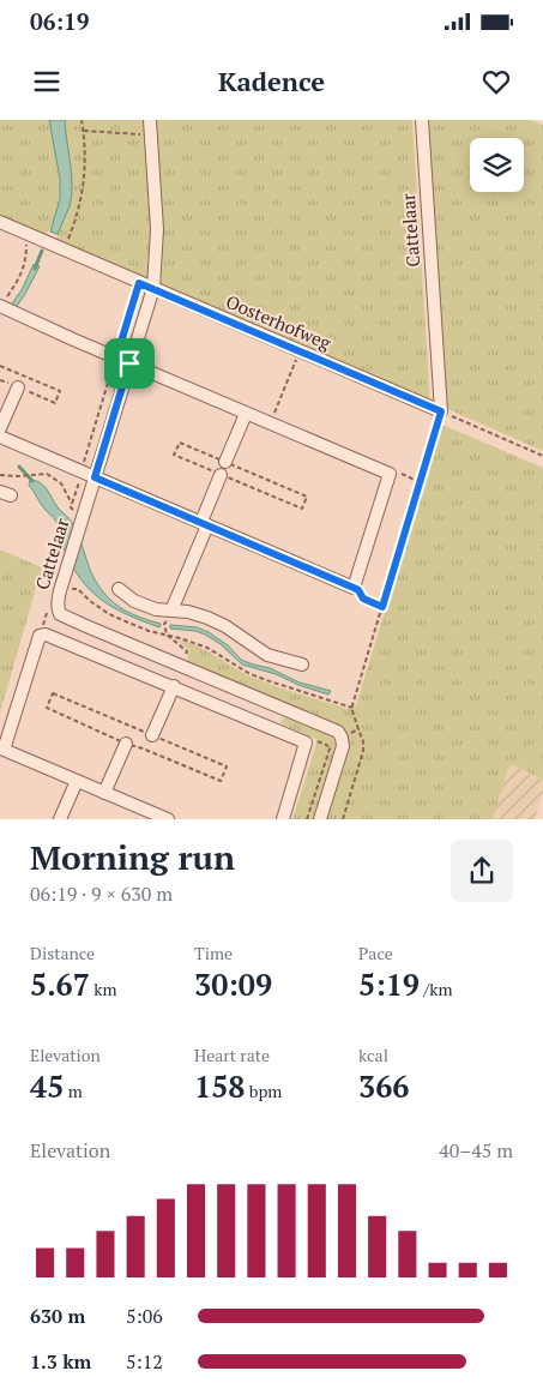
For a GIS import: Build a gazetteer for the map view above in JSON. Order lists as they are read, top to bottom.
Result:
{
  "streets": {
    "street": ["Cattelaar", "Oosterhofweg"]
  },
  "crossings": [
    ["Cattelaar", "Oosterhofweg"]
  ],
  "page": {
    "status": "06:19",
    "header": "Kadence",
    "heading": ["Morning run", "06:19 · 9 × 630 m"],
    "stats": [
      ["Distance", "5.67 km"],
      ["Time", "30:09"],
      ["Pace", "5:19 /km"],
      ["Elevation", "45 m"],
      ["Heart rate", "158 bpm"],
      ["kcal", "366"]
    ],
    "chart": ["Elevation", "40–45 m"],
    "list": [
      {
        "name": "630 m",
        "note": "5:06"
      },
      {
        "name": "1.3 km",
        "note": "5:12"
      }
    ]
  }
}
